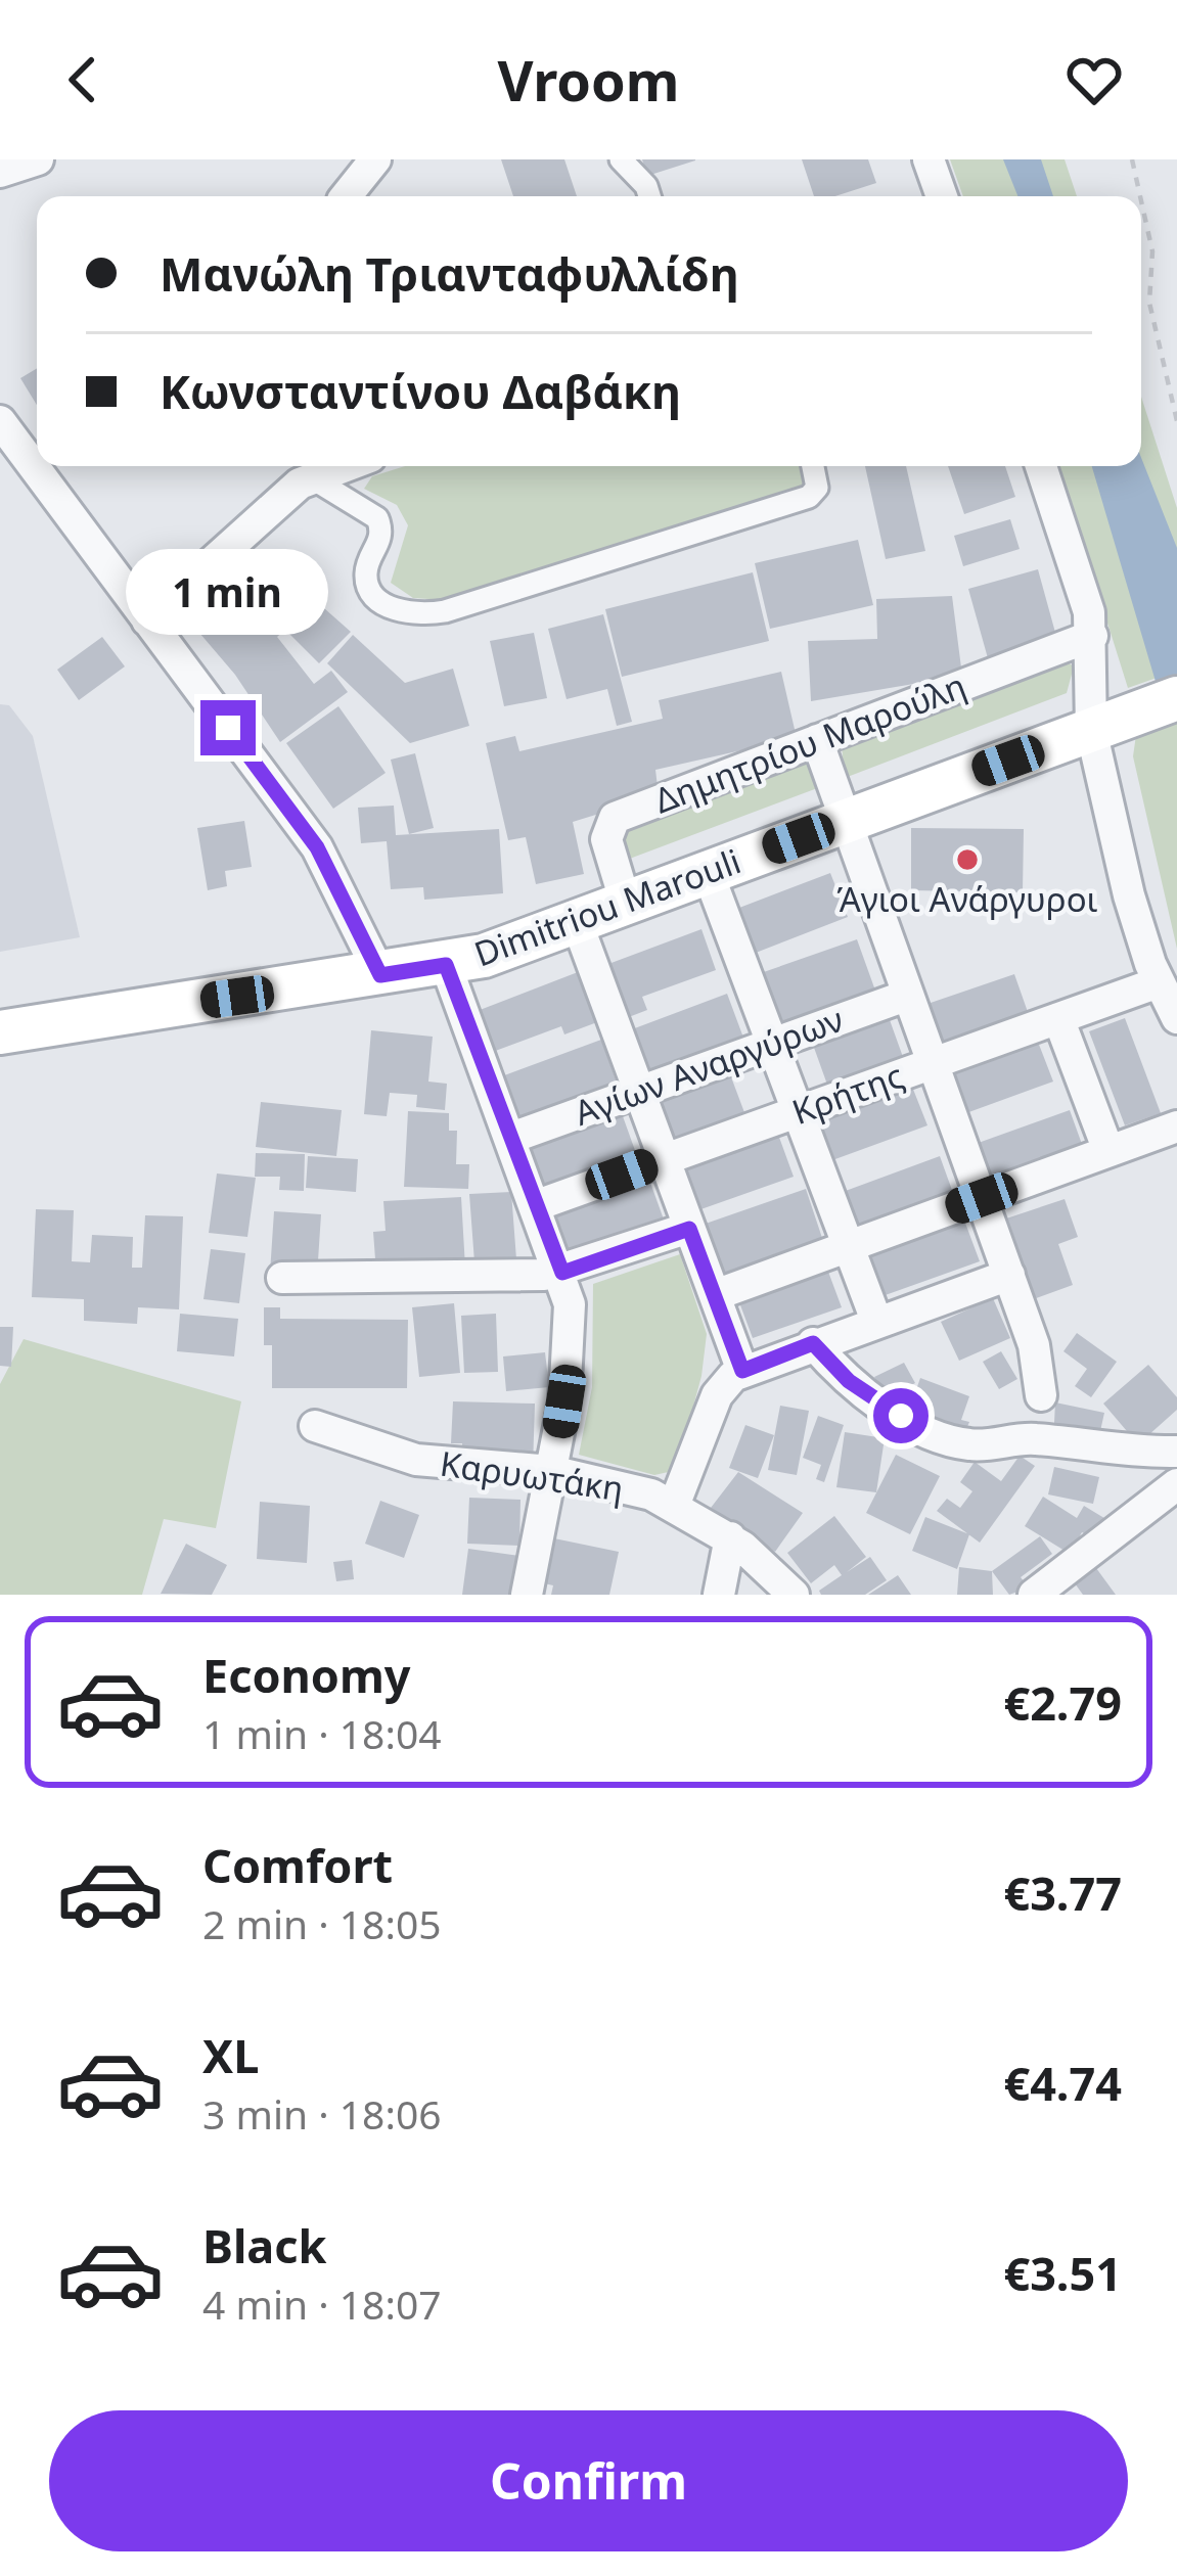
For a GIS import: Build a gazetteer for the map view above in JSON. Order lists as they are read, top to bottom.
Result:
{
  "streets": {
    "main road": ["Dimitriou Marouli"],
    "street": [
      "Δημητρίου Μαρούλη",
      "Αγίων Αναργύρων",
      "Κρήτης",
      "Καρυωτάκη"
    ]
  },
  "crossings": [
    ["Δημητρίου Μαρούλη", "Dimitriou Marouli"]
  ],
  "places": ["Άγιοι Ανάργυροι"],
  "page": {
    "header": "Vroom",
    "banner": ["Μανώλη Τριανταφυλλίδη", "Κωνσταντίνου Δαβάκη"],
    "bubble": "1 min",
    "list": [
      {
        "name": "Economy",
        "note": "1 min · 18:04",
        "value": "€2.79"
      },
      {
        "name": "Comfort",
        "note": "2 min · 18:05",
        "value": "€3.77"
      },
      {
        "name": "XL",
        "note": "3 min · 18:06",
        "value": "€4.74"
      },
      {
        "name": "Black",
        "note": "4 min · 18:07",
        "value": "€3.51"
      }
    ],
    "buttons": "Confirm"
  }
}
